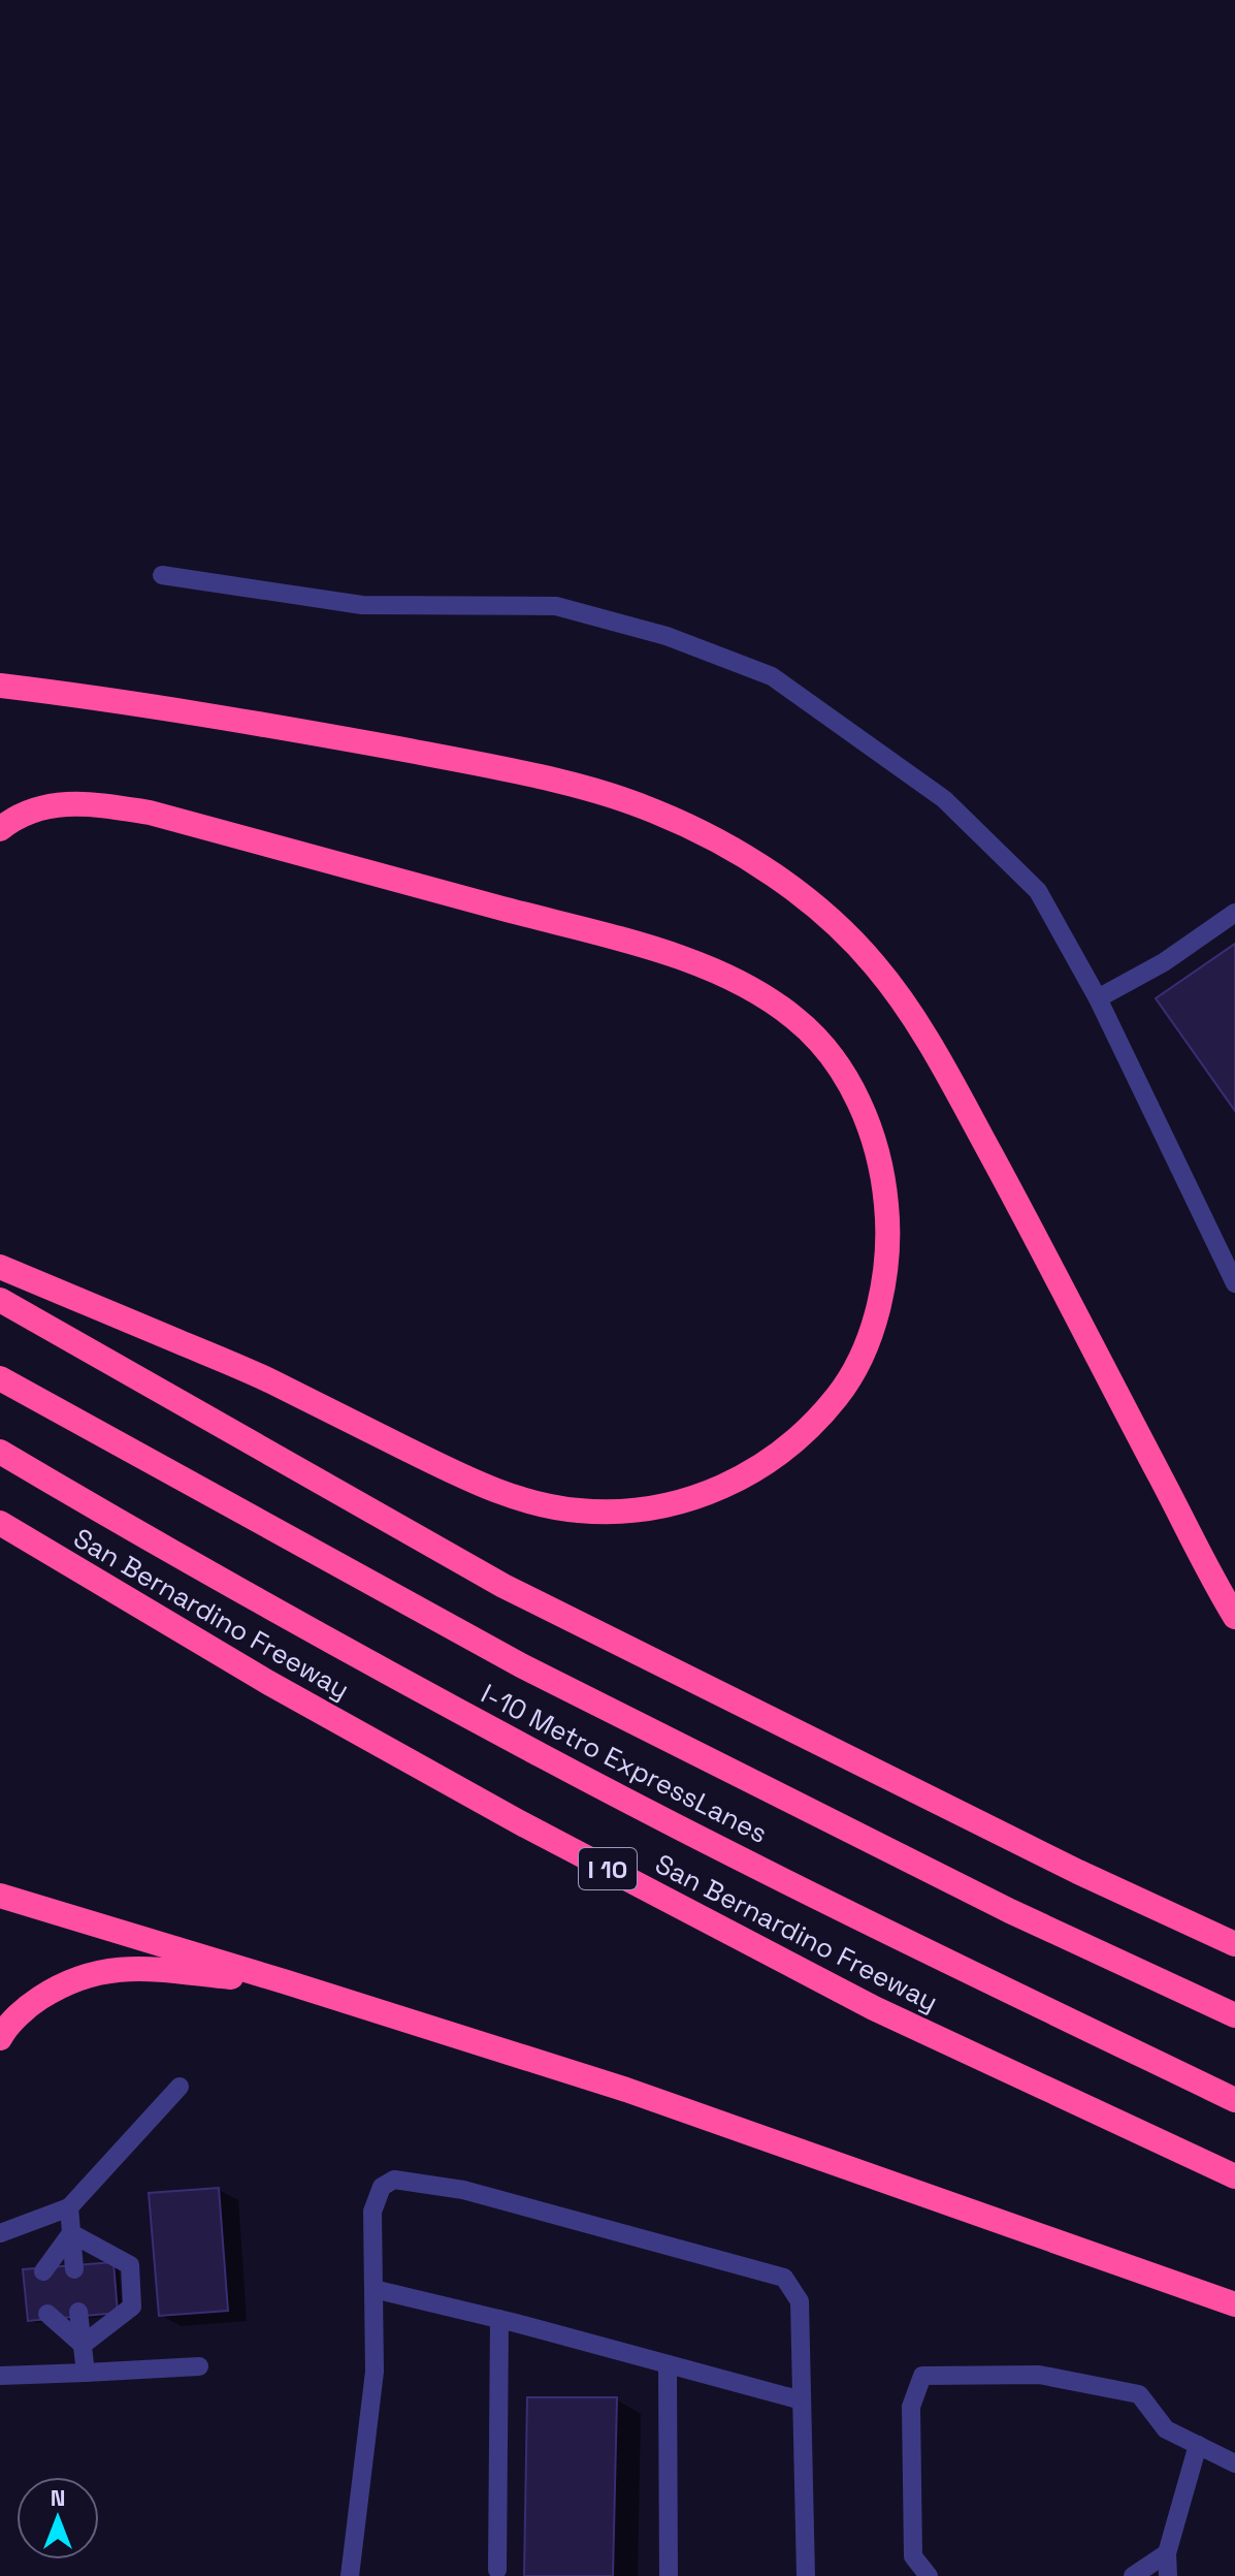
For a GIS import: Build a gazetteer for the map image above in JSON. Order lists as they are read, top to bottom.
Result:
{
  "streets": {
    "highway": ["San Bernardino Freeway", "I-10 Metro ExpressLanes", "I 10"]
  },
  "north": "top"
}
